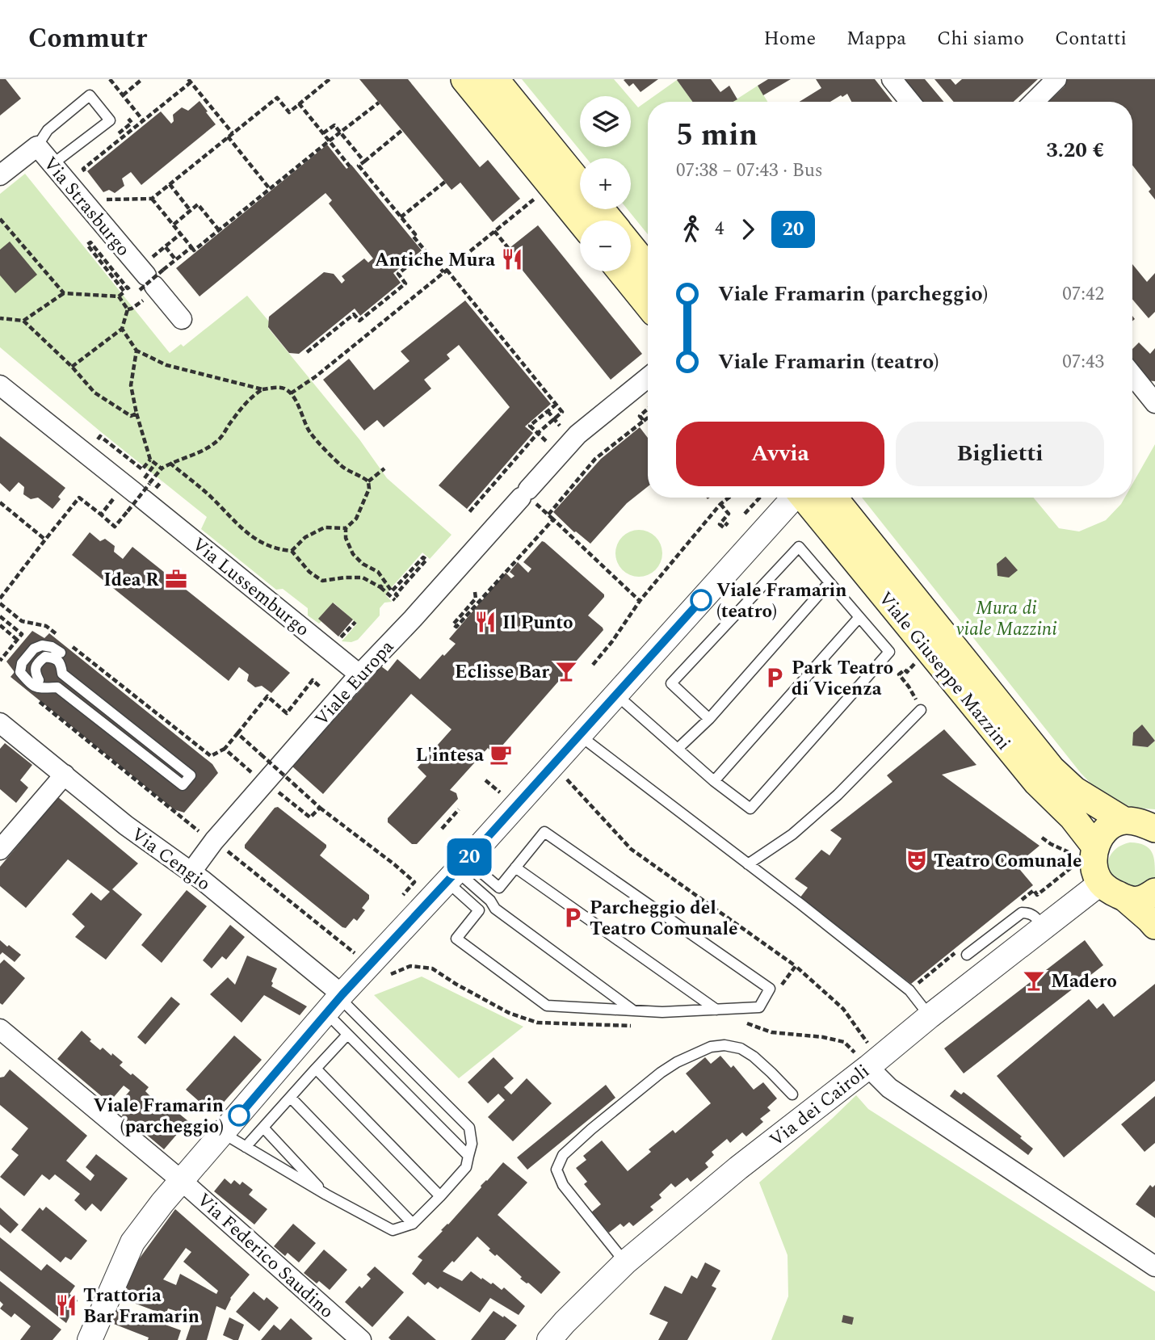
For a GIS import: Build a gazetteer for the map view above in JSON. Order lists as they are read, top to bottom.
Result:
{
  "streets": {
    "main road": ["Viale Giuseppe Mazzini"],
    "street": [
      "Via Strasburgo",
      "Via Lussemburgo",
      "Viale Europa",
      "Via Cengio",
      "Via dei Cairoli",
      "Via Federico Saudino"
    ]
  },
  "crossings": [
    ["Via Lussemburgo", "Viale Europa"],
    ["Viale Europa", "Via Cengio"]
  ],
  "parks": ["Mura di viale Mazzini"],
  "places": {
    "restaurant": ["Antiche Mura", "Il Punto", "Trattoria Bar Framarin"],
    "office": ["Idea R"],
    "other": ["Viale Framarin (teatro)", "Viale Framarin (parcheggio)"],
    "bar": ["Eclisse Bar", "Madero"],
    "parking": ["Park Teatro di Vicenza", "Parcheggio del Teatro Comunale"],
    "cafe": ["L'intesa"],
    "theatre": ["Teatro Comunale"]
  },
  "lines": ["bus line 20"],
  "page": {
    "header": "Commutr",
    "nav": [
      "Home",
      "Mappa",
      "Chi siamo",
      "Contatti"
    ],
    "on_map": "20",
    "map_buttons": ["+", "−"],
    "heading": ["5 min", "07:38 – 07:43 · Bus", "3.20 €"],
    "legs": ["4", "20"],
    "list": [
      {
        "name": "Viale Framarin (parcheggio)",
        "value": "07:42"
      },
      {
        "name": "Viale Framarin (teatro)",
        "value": "07:43"
      }
    ],
    "buttons": ["Avvia", "Biglietti"]
  }
}
